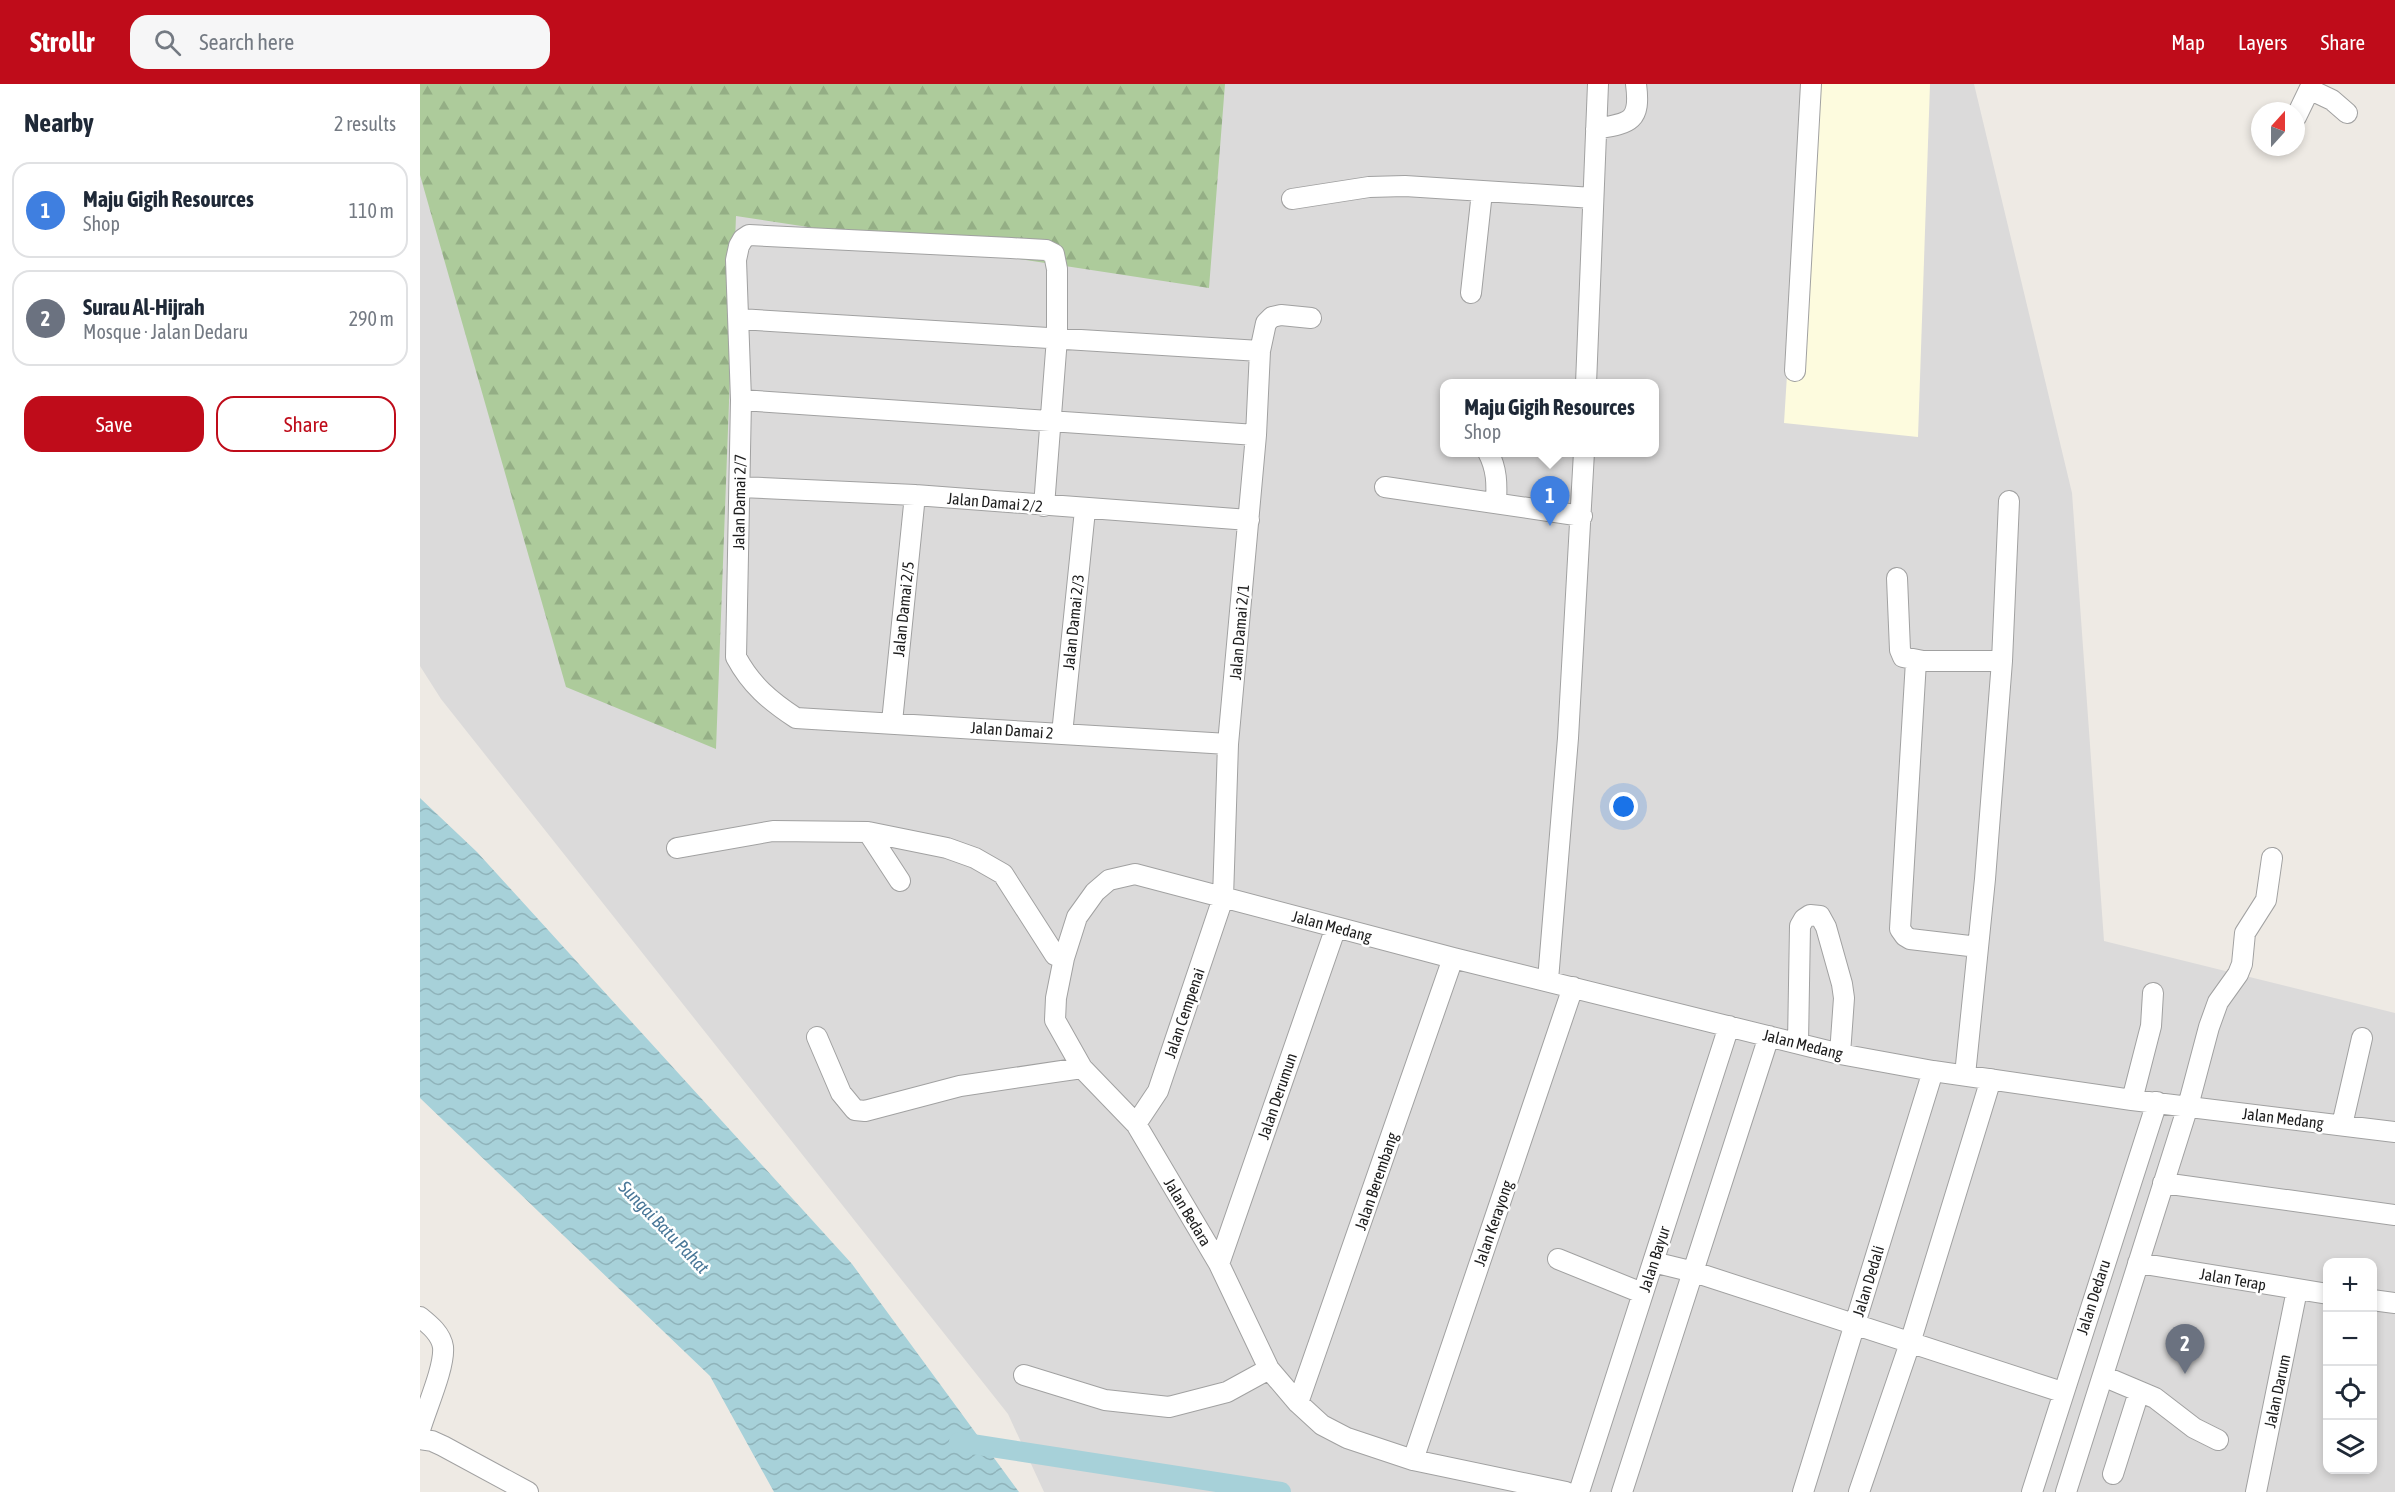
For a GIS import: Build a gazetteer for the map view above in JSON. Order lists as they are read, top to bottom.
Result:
{
  "streets": {
    "street": [
      "Jalan Damai 2/7",
      "Jalan Damai 2/2",
      "Jalan Damai 2/5",
      "Jalan Damai 2/3",
      "Jalan Damai 2/1",
      "Jalan Damai 2",
      "Jalan Medang",
      "Jalan Cempenai",
      "Jalan Derumun",
      "Jalan Berembang",
      "Jalan Bedara",
      "Jalan Kerayong",
      "Jalan Bayur",
      "Jalan Terap",
      "Jalan Dedali",
      "Jalan Dedaru",
      "Jalan Darum"
    ]
  },
  "crossings": [
    ["Jalan Damai 2/7", "Jalan Damai 2/2"],
    ["Jalan Damai 2/7", "Jalan Damai 2"],
    ["Jalan Damai 2/2", "Jalan Damai 2/5"],
    ["Jalan Damai 2/2", "Jalan Damai 2/3"],
    ["Jalan Damai 2/2", "Jalan Damai 2/1"],
    ["Jalan Damai 2/5", "Jalan Damai 2"],
    ["Jalan Damai 2/3", "Jalan Damai 2"],
    ["Jalan Damai 2/1", "Jalan Damai 2"],
    ["Jalan Damai 2/1", "Jalan Medang"],
    ["Jalan Damai 2/1", "Jalan Cempenai"],
    ["Jalan Damai 2/1", "Jalan Bedara"],
    ["Jalan Medang", "Jalan Cempenai"],
    ["Jalan Medang", "Jalan Derumun"],
    ["Jalan Medang", "Jalan Berembang"],
    ["Jalan Medang", "Jalan Bedara"],
    ["Jalan Medang", "Jalan Kerayong"],
    ["Jalan Medang", "Jalan Bayur"],
    ["Jalan Medang", "Jalan Dedali"],
    ["Jalan Medang", "Jalan Dedaru"],
    ["Jalan Cempenai", "Jalan Bedara"],
    ["Jalan Derumun", "Jalan Bedara"],
    ["Jalan Berembang", "Jalan Bedara"],
    ["Jalan Bedara", "Jalan Kerayong"],
    ["Jalan Terap", "Jalan Dedaru"],
    ["Jalan Terap", "Jalan Darum"]
  ],
  "water": ["Sungai Batu Pahat"],
  "north": "top",
  "page": {
    "header": "Strollr",
    "search": "Search here",
    "nav": ["Map", "Layers", "Share"],
    "heading": ["Nearby", "2 results"],
    "list": [
      {
        "mark": "1",
        "name": "Maju Gigih Resources",
        "note": "Shop",
        "value": "110 m"
      },
      {
        "mark": "2",
        "name": "Surau Al-Hijrah",
        "note": "Mosque · Jalan Dedaru",
        "value": "290 m"
      }
    ],
    "buttons": ["Save", "Share"],
    "popup": ["Maju Gigih Resources", "Shop"],
    "pins": ["1", "2"],
    "map_buttons": ["+", "−"]
  }
}
